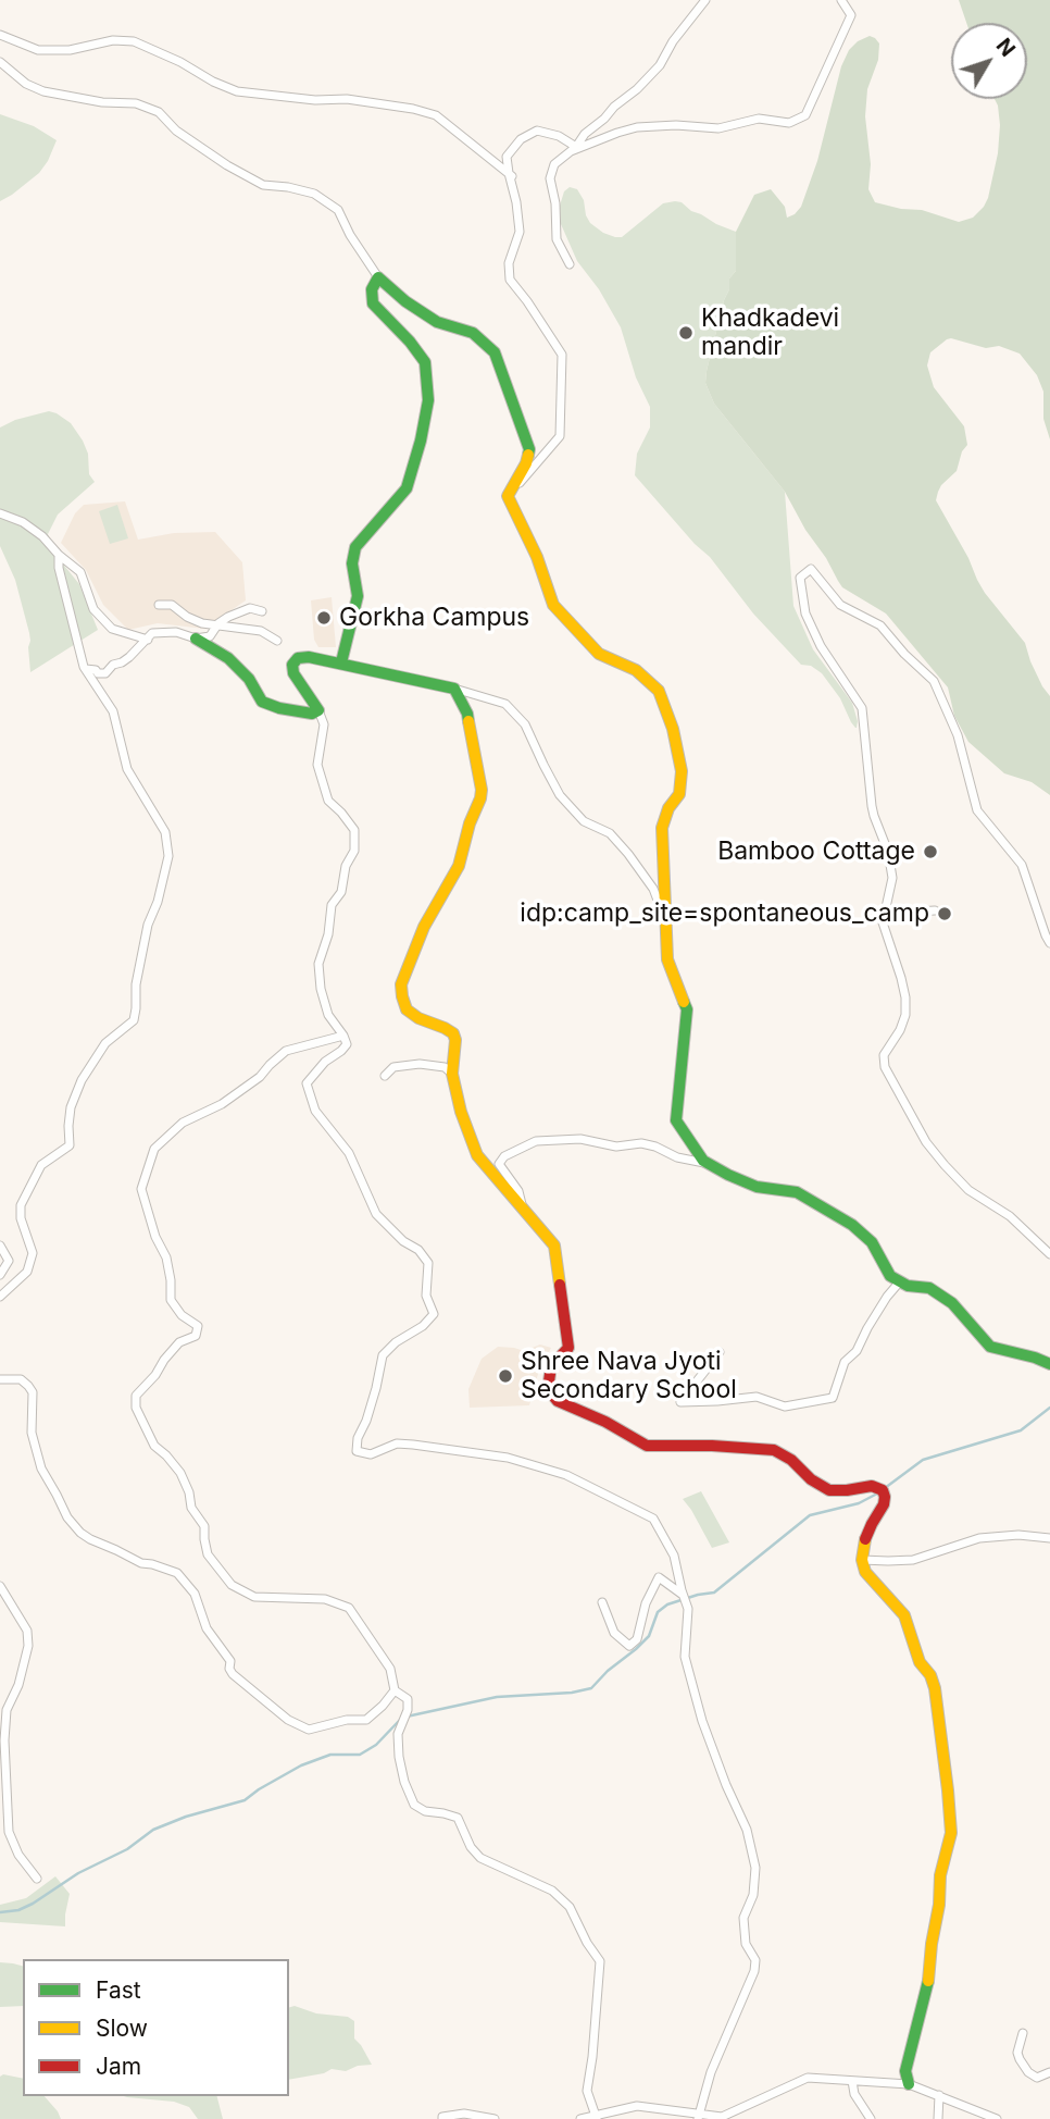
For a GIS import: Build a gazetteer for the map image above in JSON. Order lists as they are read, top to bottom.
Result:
{
  "places": [
    "Khadkadevi mandir",
    "Gorkha Campus",
    "Bamboo Cottage",
    "idp:camp_site=spontaneous_camp",
    "Shree Nava Jyoti Secondary School"
  ],
  "legend": ["Fast", "Slow", "Jam"],
  "north": "top right"
}
